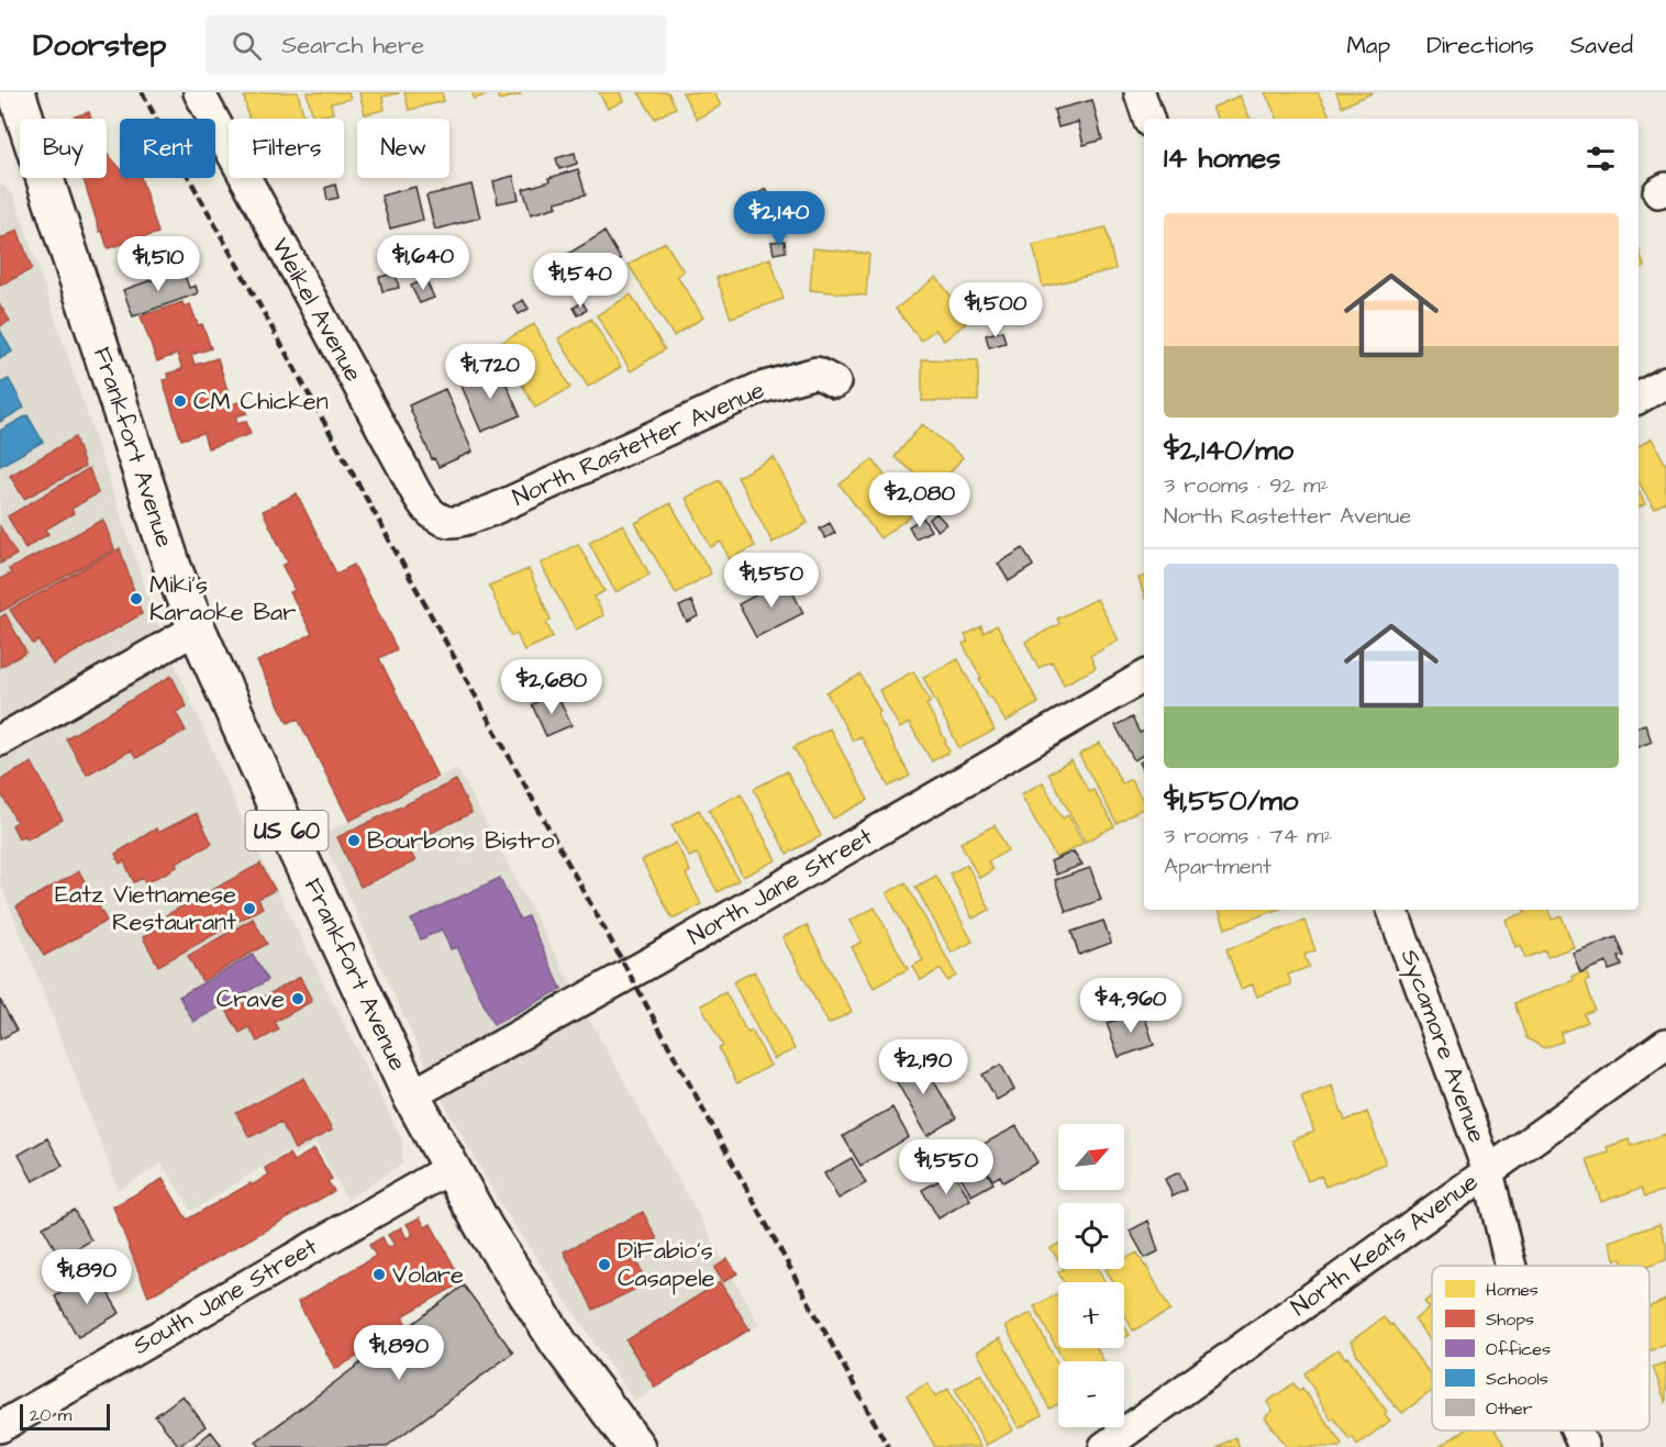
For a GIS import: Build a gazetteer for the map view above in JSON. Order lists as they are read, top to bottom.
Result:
{
  "streets": {
    "main road": ["Frankfort Avenue", "US 60"],
    "street": [
      "Weikel Avenue",
      "North Rastetter Avenue",
      "North Jane Street",
      "Sycamore Avenue",
      "North Keats Avenue",
      "South Jane Street"
    ]
  },
  "crossings": [
    ["Weikel Avenue", "North Rastetter Avenue"],
    ["Frankfort Avenue", "North Jane Street"],
    ["Frankfort Avenue", "South Jane Street"],
    ["Sycamore Avenue", "North Keats Avenue"]
  ],
  "places": [
    "CM Chicken",
    "Miki's Karaoke Bar",
    "Bourbons Bistro",
    "Eatz Vietnamese Restaurant",
    "Crave",
    "DiFabio's Casapele",
    "Volare"
  ],
  "legend": [
    "Homes",
    "Shops",
    "Offices",
    "Schools",
    "Other"
  ],
  "scale_bar": "20 m",
  "north": "top right",
  "page": {
    "header": "Doorstep",
    "search": "Search here",
    "nav": ["Map", "Directions", "Saved"],
    "chip": [
      "Buy",
      "Rent",
      "Filters",
      "New"
    ],
    "heading": "14 homes",
    "price": [
      "$2,140",
      "$1,640",
      "$1,510",
      "$1,540",
      "$1,500",
      "$1,720",
      "$2,080",
      "$1,550",
      "$2,680",
      "$4,960",
      "$2,190",
      "$1,550",
      "$1,890",
      "$1,890"
    ],
    "list": [
      {
        "name": "$2,140/mo",
        "note": "3 rooms · 92 m² · North Rastetter Avenue"
      },
      {
        "name": "$1,550/mo",
        "note": "3 rooms · 74 m² · Apartment"
      }
    ],
    "map_buttons": ["+", "−"],
    "scale": "20 m"
  }
}
